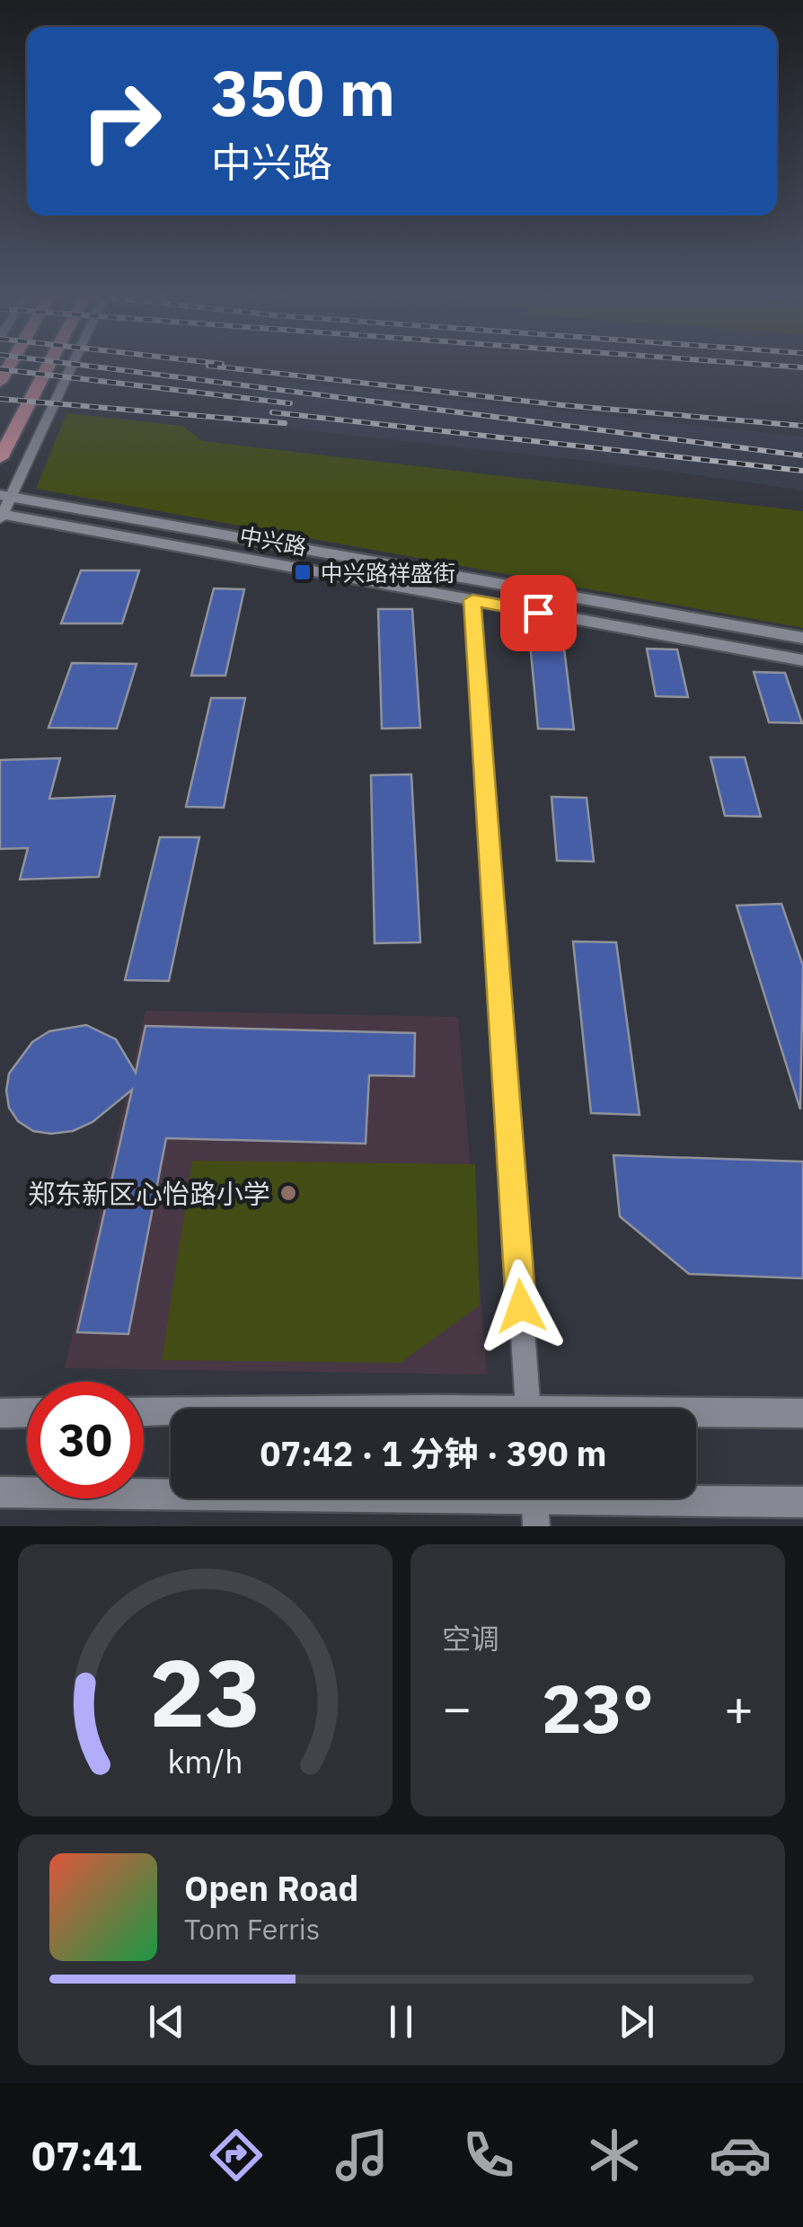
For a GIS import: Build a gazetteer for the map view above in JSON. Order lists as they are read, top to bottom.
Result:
{
  "streets": {
    "street": ["中兴路"]
  },
  "places": {
    "transit": ["中兴路祥盛街"],
    "other": ["郑东新区心怡路小学"]
  },
  "page": {
    "turn": ["350 m", "中兴路"],
    "limit": "30",
    "trip": "07:42 · 1 分钟 · 390 m",
    "tile": "空调",
    "heat": ["−", "23°", "+"],
    "song": ["Open Road", "Tom Ferris"],
    "tabs": "07:41",
    "gauge": ["23", "km/h"]
  }
}
